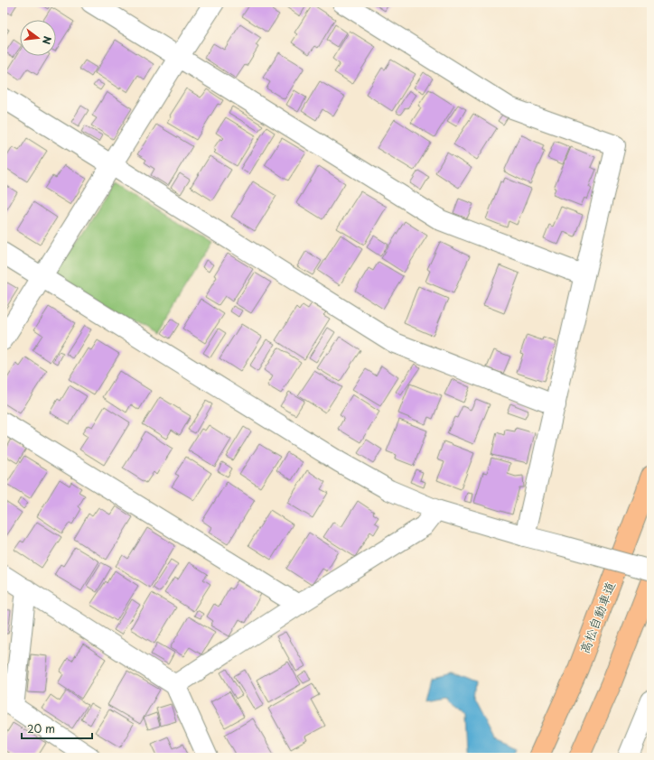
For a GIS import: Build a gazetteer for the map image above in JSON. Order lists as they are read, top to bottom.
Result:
{
  "streets": {
    "highway": ["高松自動車道"]
  },
  "scale_bar": "20 m",
  "north": "right"
}
